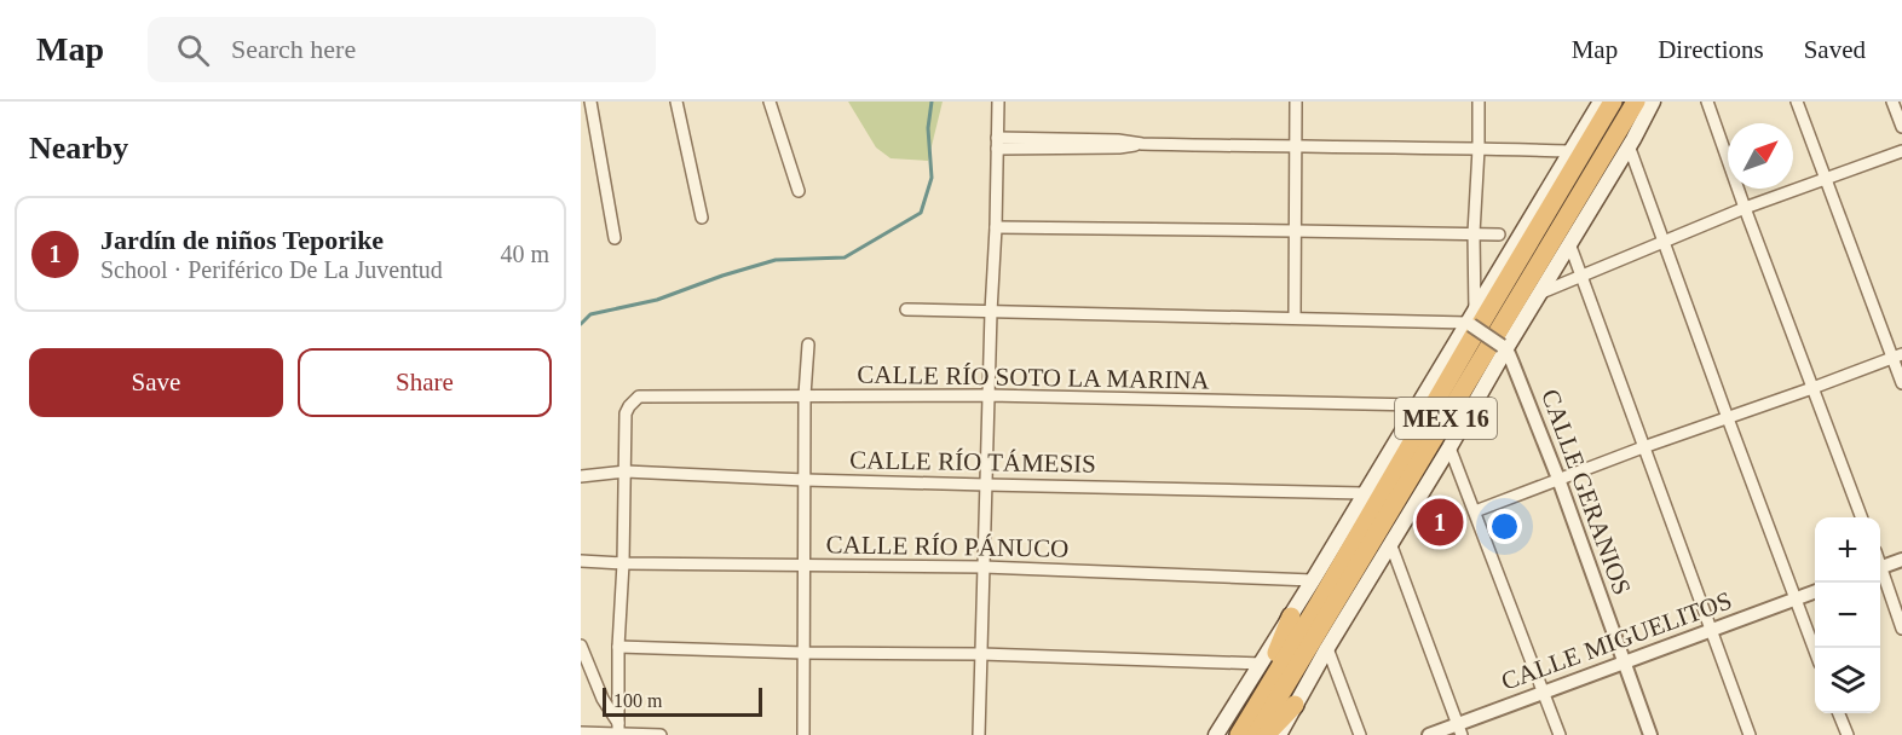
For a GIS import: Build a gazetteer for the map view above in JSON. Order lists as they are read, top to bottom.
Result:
{
  "streets": {
    "highway": ["MEX 16"],
    "street": [
      "CALLE RÍO SOTO LA MARINA",
      "CALLE RÍO TÁMESIS",
      "CALLE GERANIOS",
      "CALLE RÍO PÁNUCO",
      "CALLE MIGUELITOS"
    ]
  },
  "crossings": [
    ["CALLE RÍO SOTO LA MARINA", "CALLE RÍO TÁMESIS"],
    ["CALLE GERANIOS", "CALLE MIGUELITOS"]
  ],
  "scale_bar": "100 m",
  "north": "top right",
  "page": {
    "header": "Map",
    "search": "Search here",
    "nav": ["Map", "Directions", "Saved"],
    "heading": "Nearby",
    "list": [
      {
        "mark": "1",
        "name": "Jardín de niños Teporike",
        "note": "School · Periférico De La Juventud",
        "value": "40 m"
      }
    ],
    "buttons": ["Save", "Share"],
    "pins": "1",
    "map_buttons": ["+", "−"],
    "scale": "100 m"
  }
}
